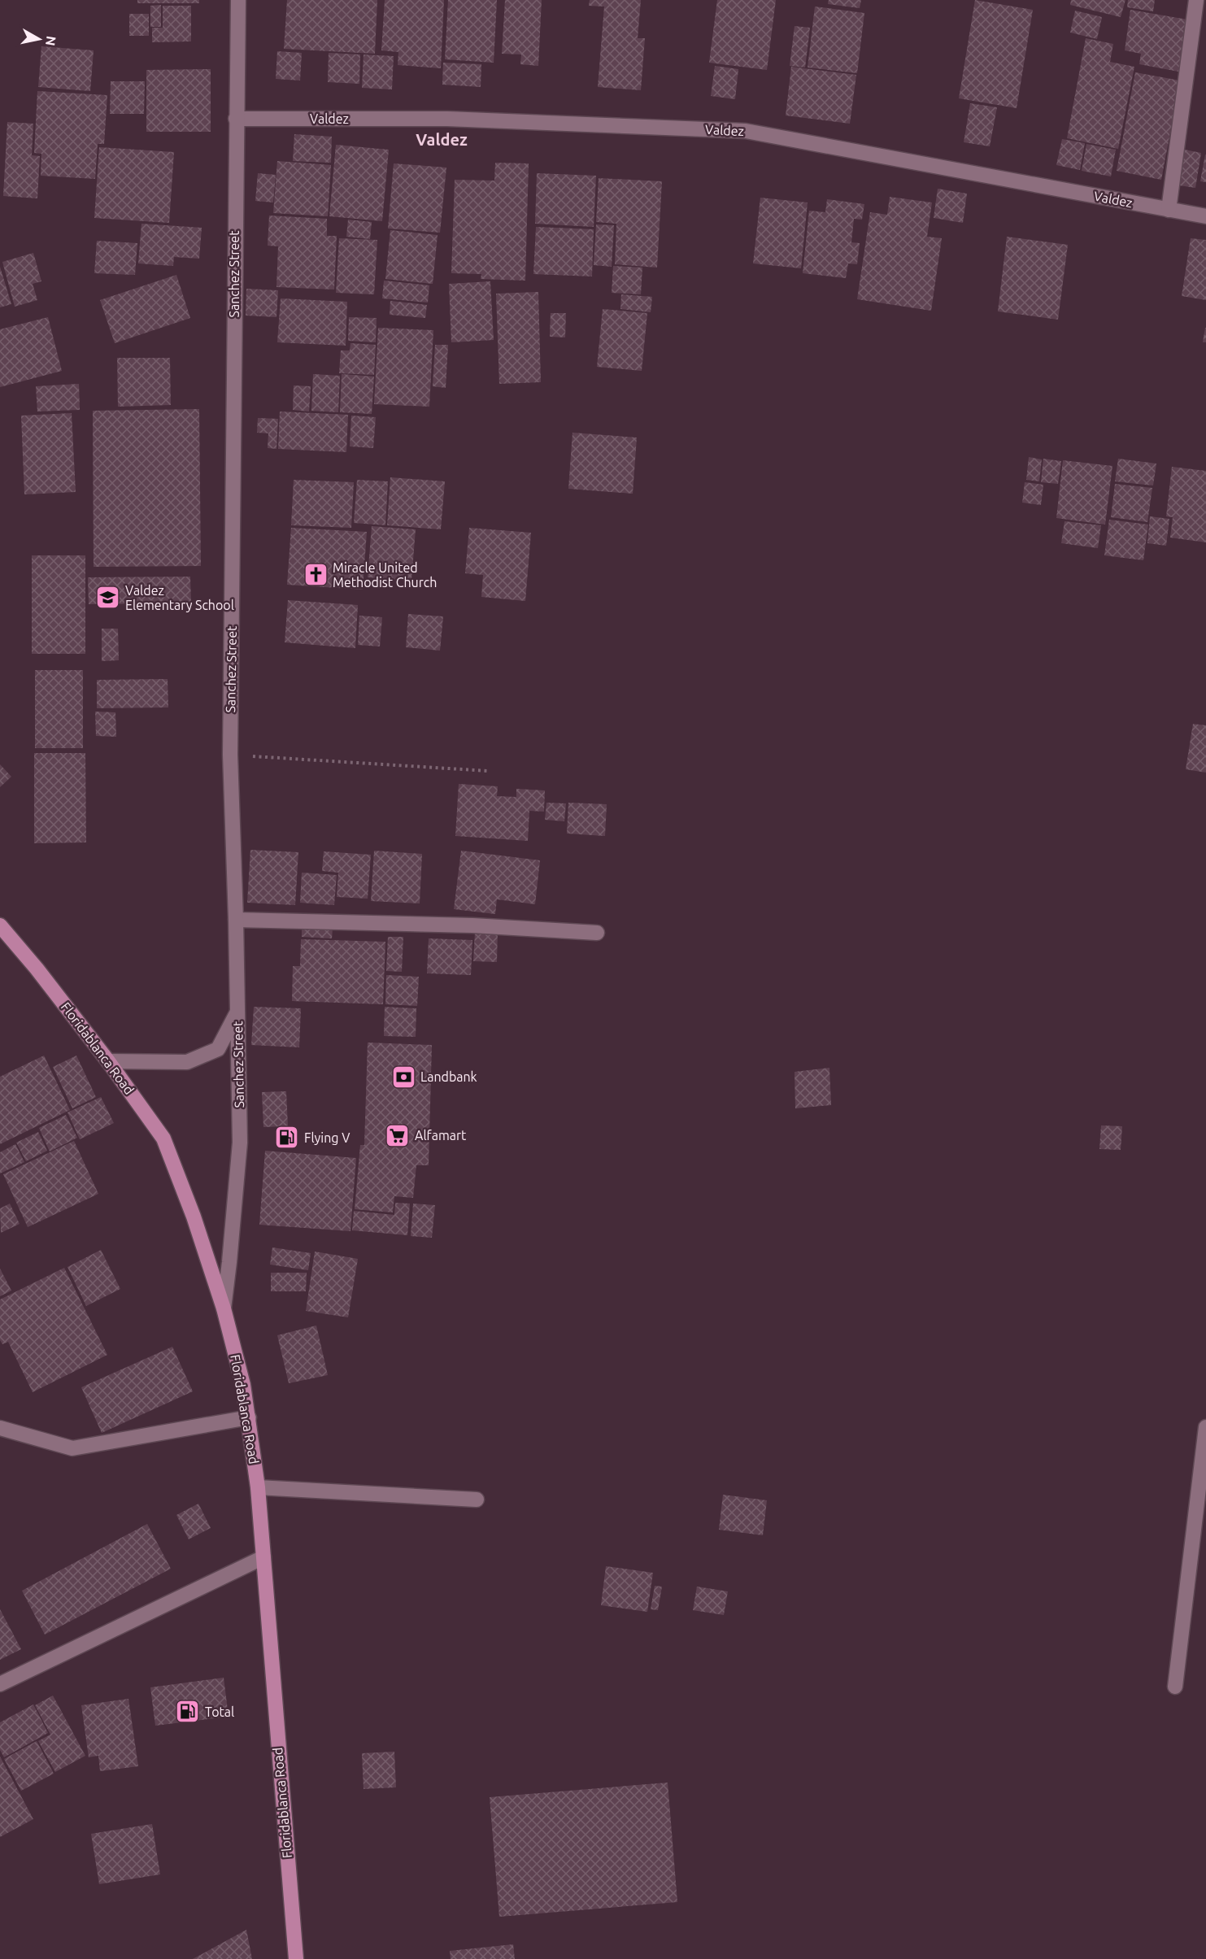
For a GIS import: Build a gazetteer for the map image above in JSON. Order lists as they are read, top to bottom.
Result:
{
  "streets": {
    "main road": ["Floridablanca Road"],
    "street": ["Valdez", "Sanchez Street"]
  },
  "crossings": [
    ["Valdez", "Sanchez Street"],
    ["Sanchez Street", "Floridablanca Road"]
  ],
  "districts": ["Valdez"],
  "places": {
    "church": ["Miracle United Methodist Church"],
    "school or university": ["Valdez Elementary School"],
    "bank": ["Landbank"],
    "supermarket": ["Alfamart"],
    "fuel station": ["Flying V", "Total"]
  },
  "north": "right"
}
